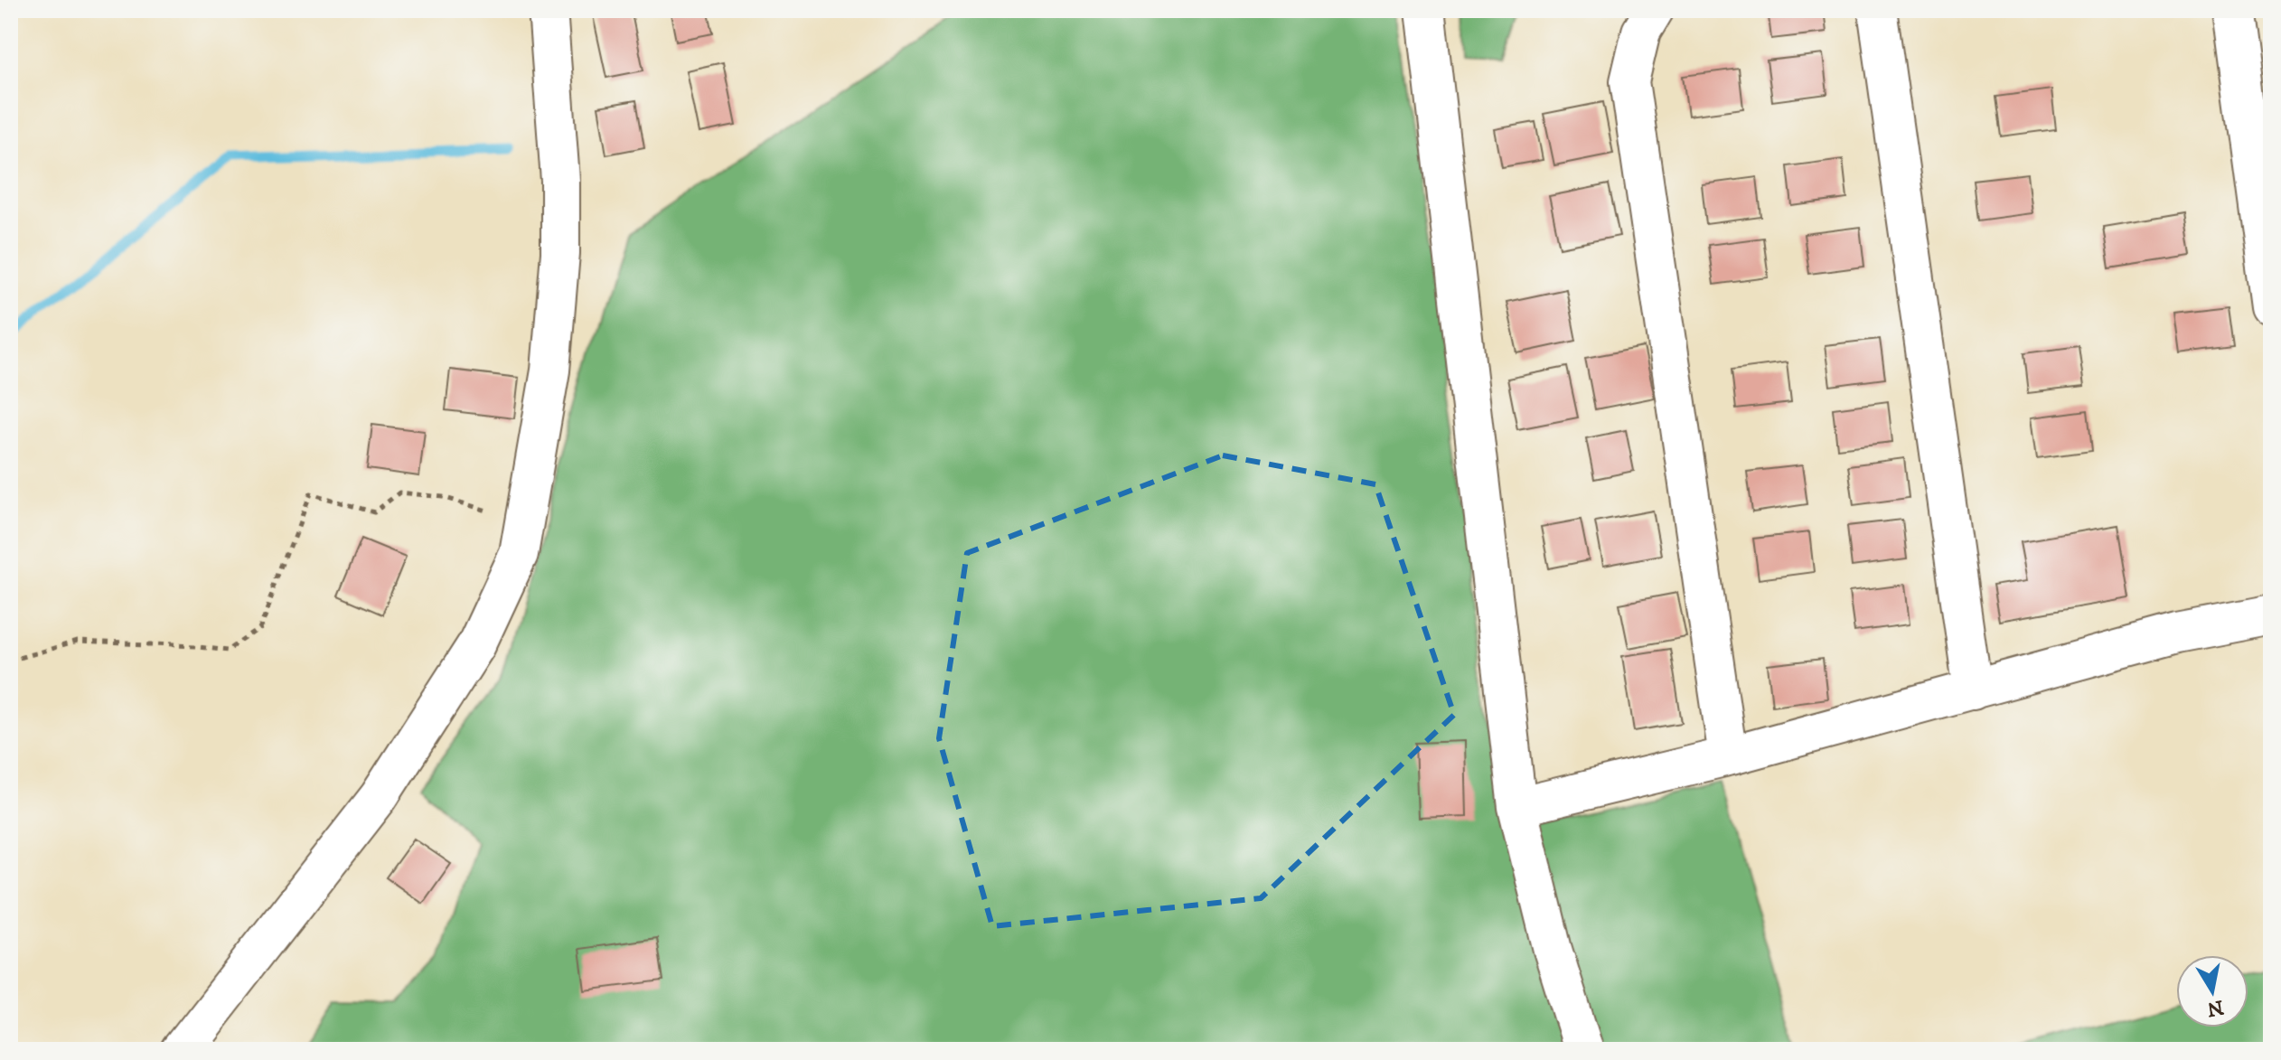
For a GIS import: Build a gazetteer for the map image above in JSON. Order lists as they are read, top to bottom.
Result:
{
  "north": "bottom"
}
